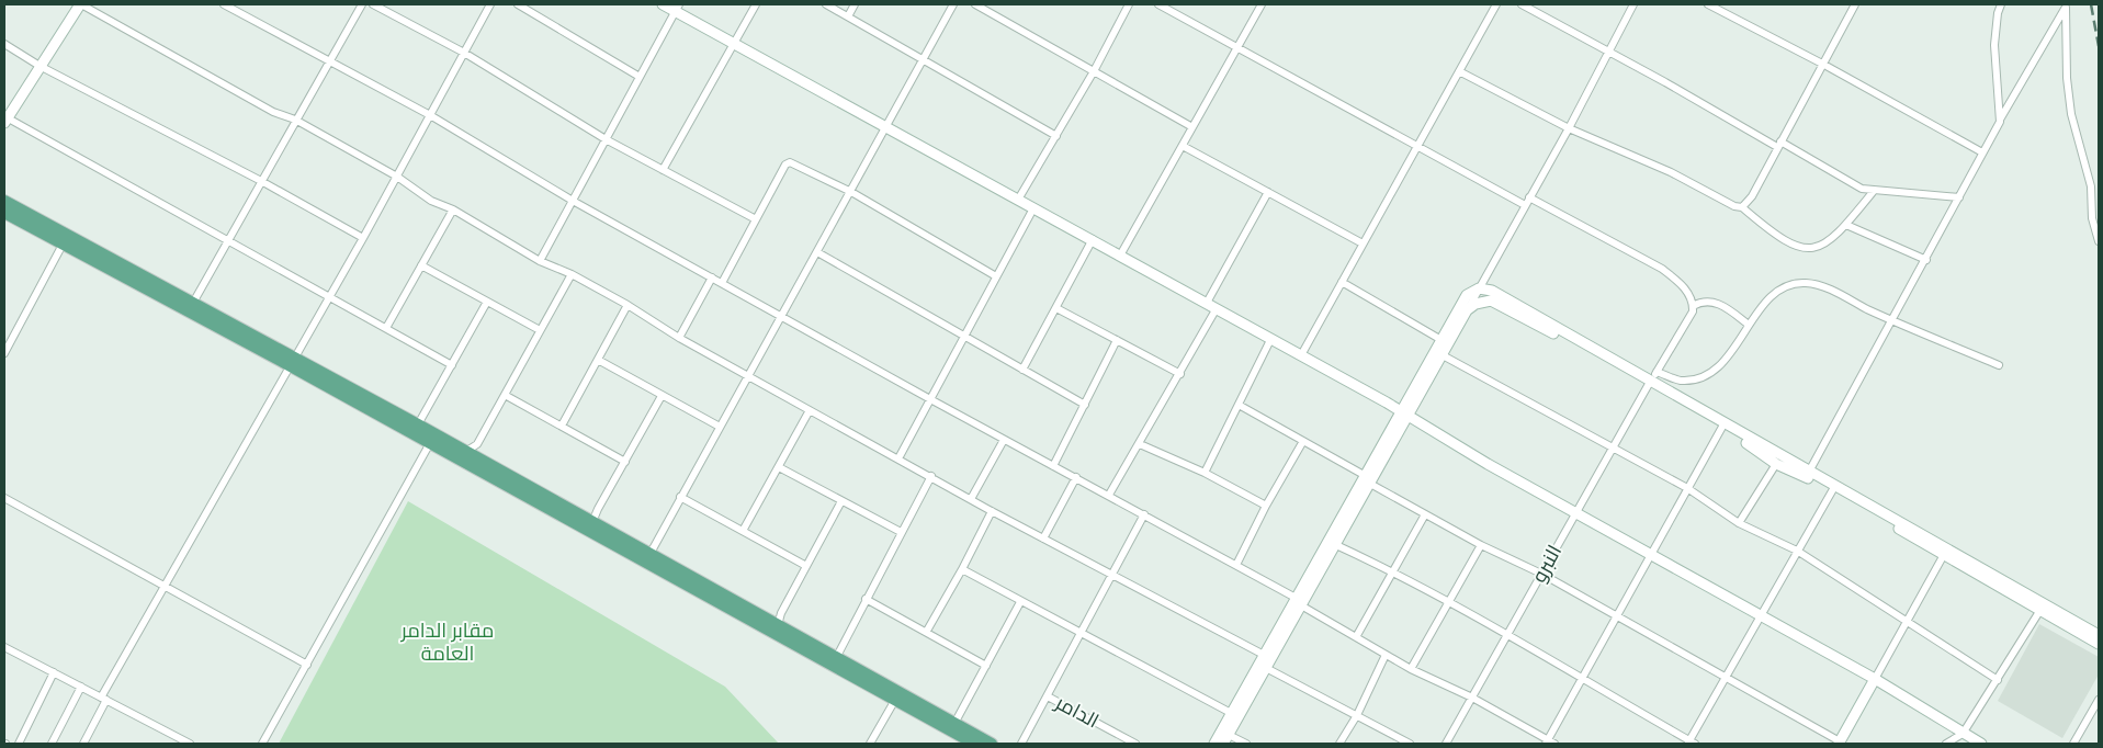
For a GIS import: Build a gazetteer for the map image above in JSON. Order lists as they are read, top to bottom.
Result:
{
  "streets": {
    "street": ["النبرو", "الدامر"]
  },
  "parks": ["مقابر الدامر العامة"]
}
